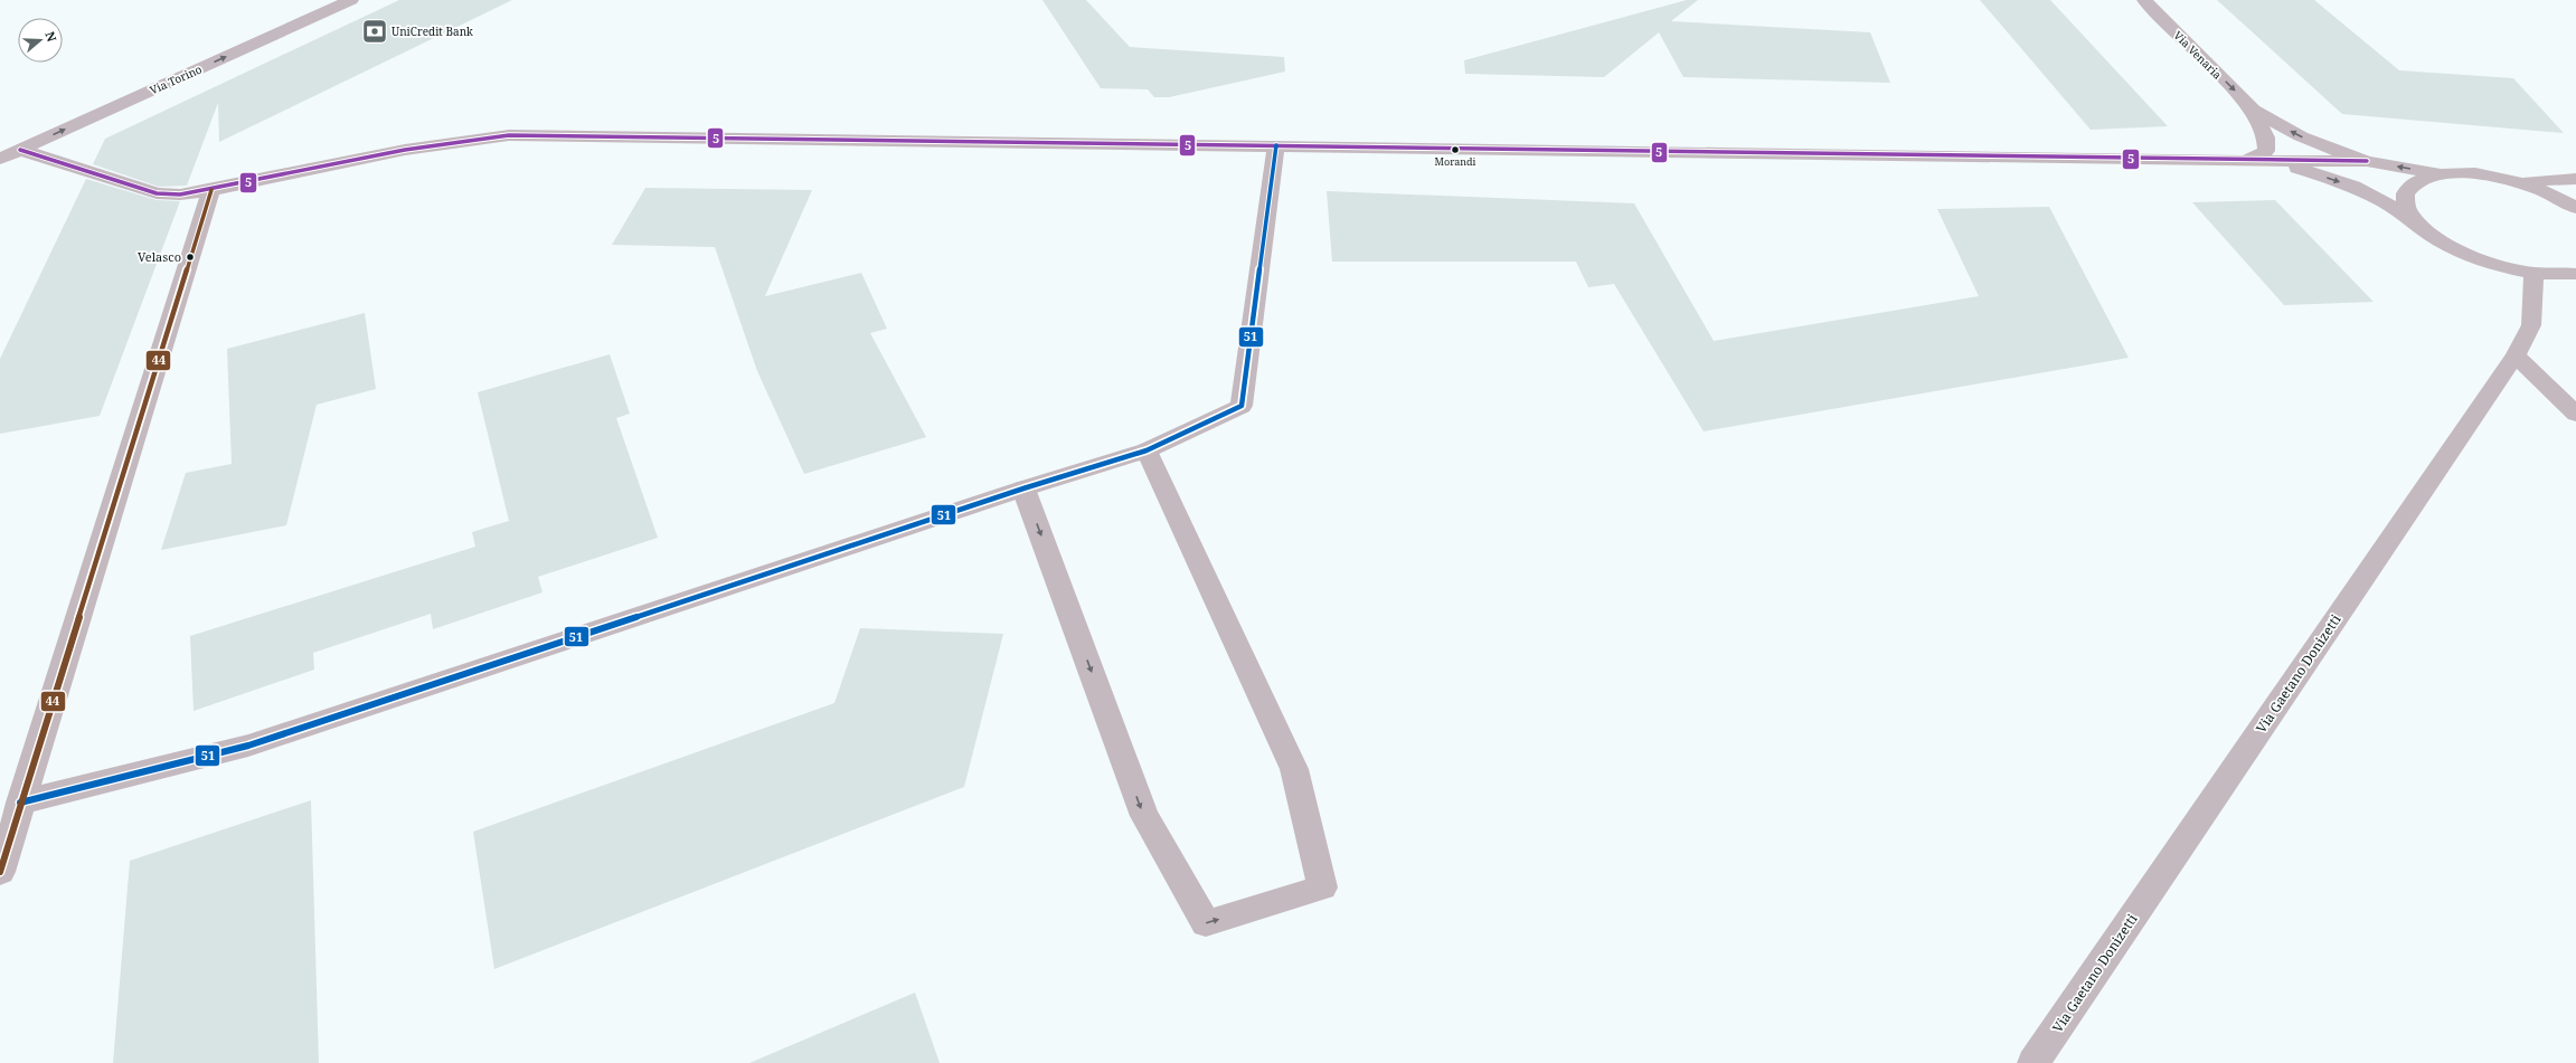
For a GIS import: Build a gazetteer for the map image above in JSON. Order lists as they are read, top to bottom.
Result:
{
  "streets": {
    "street": ["Via Venaria", "Via Torino", "Via Gaetano Donizetti"]
  },
  "places": {
    "bank": ["UniCredit Bank"],
    "other": ["Morandi", "Velasco"]
  },
  "lines": ["transit line 5", "transit line 51", "transit line 44"],
  "north": "right"
}
